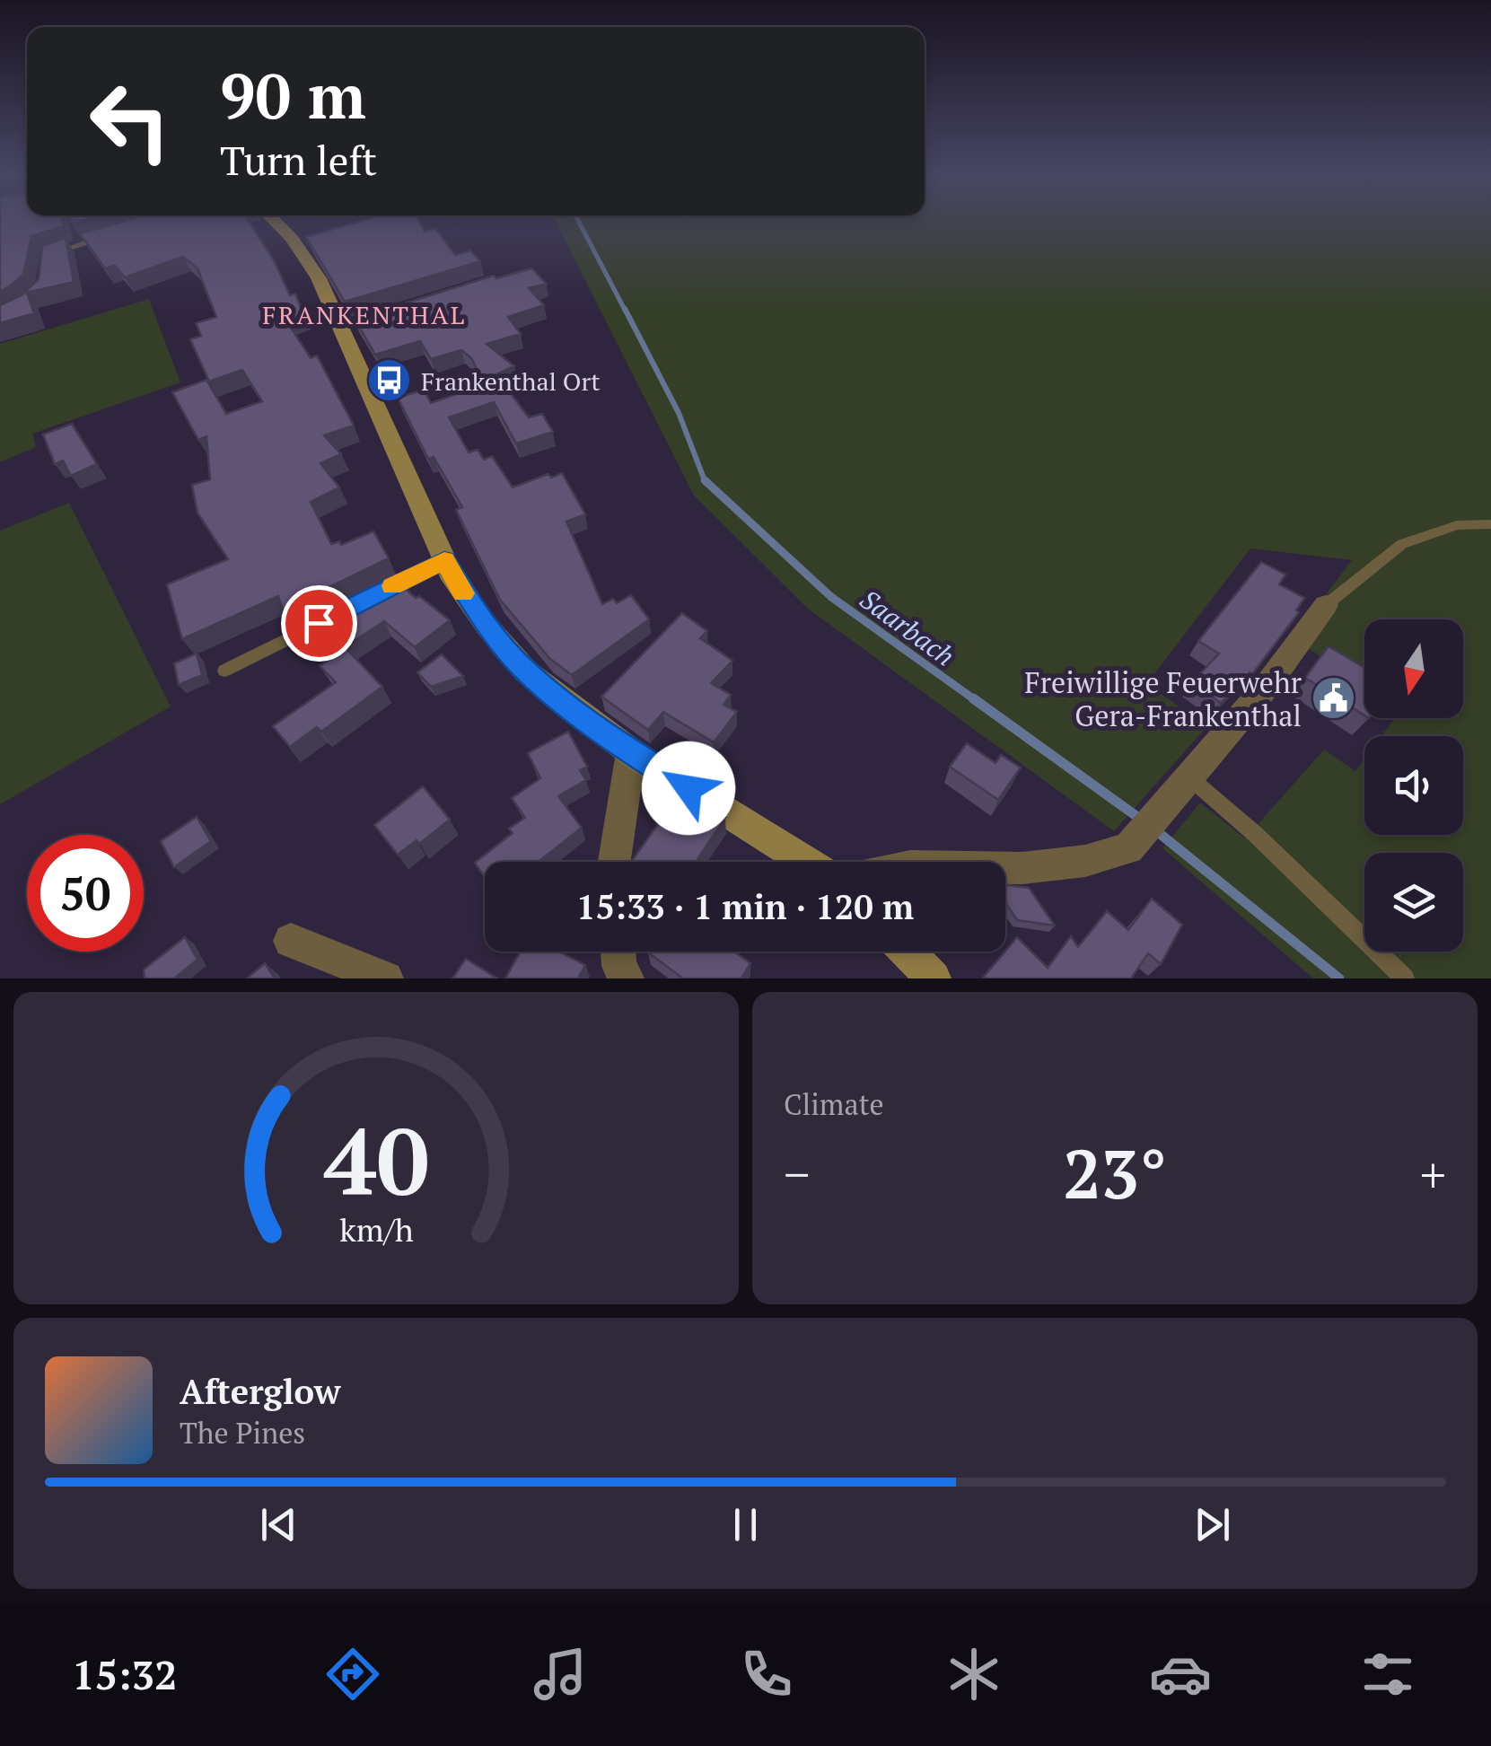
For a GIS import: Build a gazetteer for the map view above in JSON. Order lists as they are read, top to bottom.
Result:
{
  "districts": ["FRANKENTHAL"],
  "water": ["Saarbach"],
  "places": {
    "bus stop": ["Frankenthal Ort"],
    "public building": ["Freiwillige Feuerwehr Gera-Frankenthal"]
  },
  "north": "bottom",
  "page": {
    "turn": ["90 m", "Turn left"],
    "limit": "50",
    "trip": "15:33 · 1 min · 120 m",
    "tile": "Climate",
    "heat": ["−", "23°", "+"],
    "song": ["Afterglow", "The Pines"],
    "tabs": "15:32",
    "gauge": ["40", "km/h"]
  }
}
